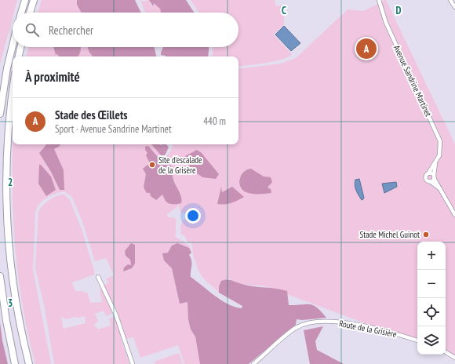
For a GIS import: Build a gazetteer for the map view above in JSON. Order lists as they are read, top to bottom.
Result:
{
  "streets": {
    "street": ["Avenue Sandrine Martinet", "Route de la Grisière"]
  },
  "places": ["Site d'escalade de la Grisère", "Stade Michel Guinot"],
  "page": {
    "search": "Rechercher",
    "pins": "A",
    "heading": "À proximité",
    "list": [
      {
        "mark": "A",
        "name": "Stade des Œillets",
        "note": "Sport · Avenue Sandrine Martinet",
        "value": "440 m"
      }
    ],
    "map_buttons": ["+", "−"]
  },
  "grid": {
    "columns": ["C", "D"],
    "rows": ["2", "3"]
  }
}
